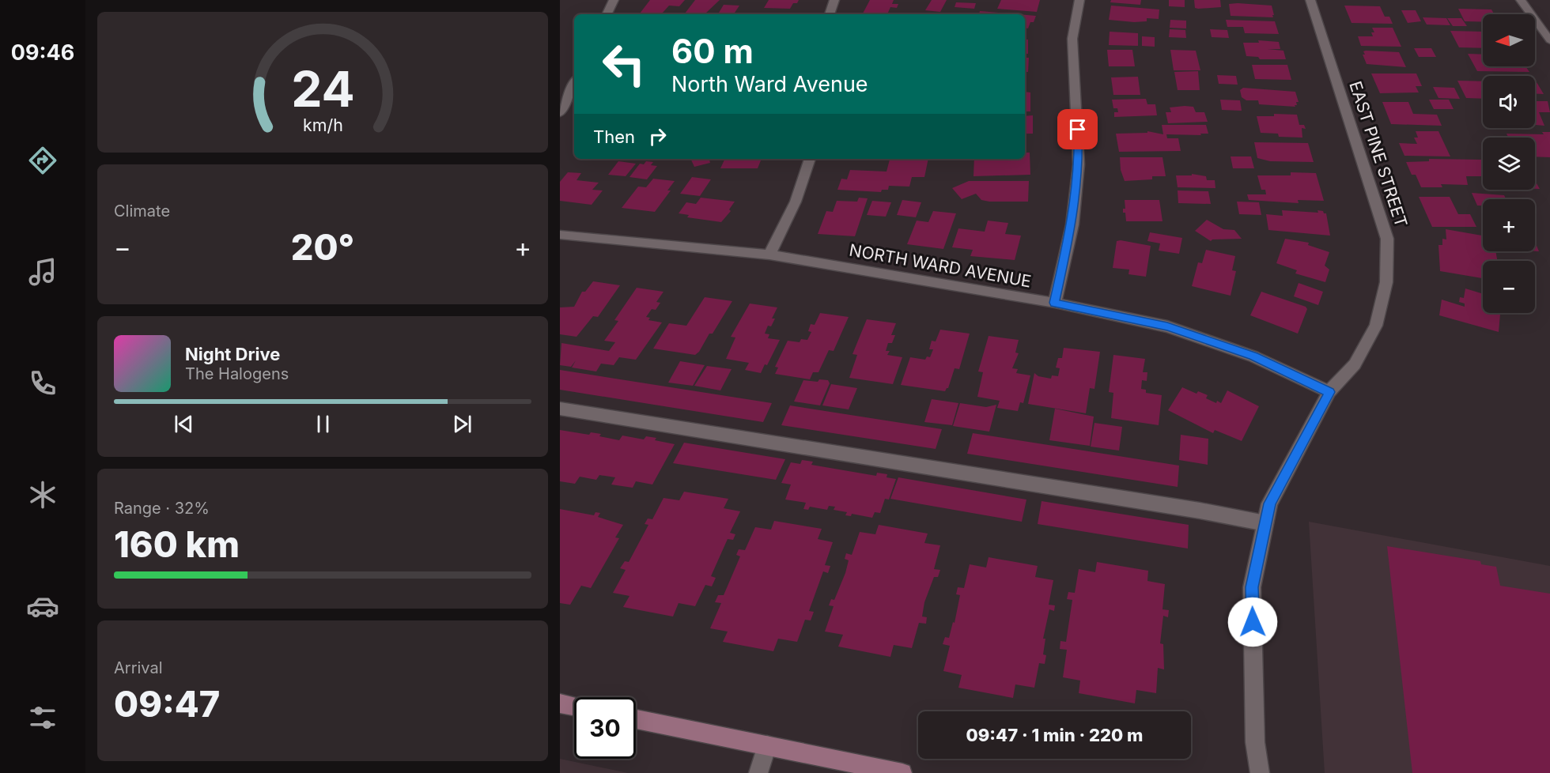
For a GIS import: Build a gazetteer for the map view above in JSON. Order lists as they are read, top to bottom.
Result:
{
  "streets": {
    "street": ["EAST PINE STREET", "NORTH WARD AVENUE"]
  },
  "crossings": [
    ["EAST PINE STREET", "NORTH WARD AVENUE"]
  ],
  "north": "left",
  "page": {
    "tabs": "09:46",
    "map_buttons": ["+", "−"],
    "turn": ["60 m", "North Ward Avenue"],
    "then": "Then",
    "tile": [
      "Climate",
      ["Range · 32%", "160 km"],
      ["Arrival", "09:47"]
    ],
    "heat": ["−", "20°", "+"],
    "song": ["Night Drive", "The Halogens"],
    "limit": "30",
    "trip": "09:47 · 1 min · 220 m",
    "gauge": ["24", "km/h"]
  }
}
